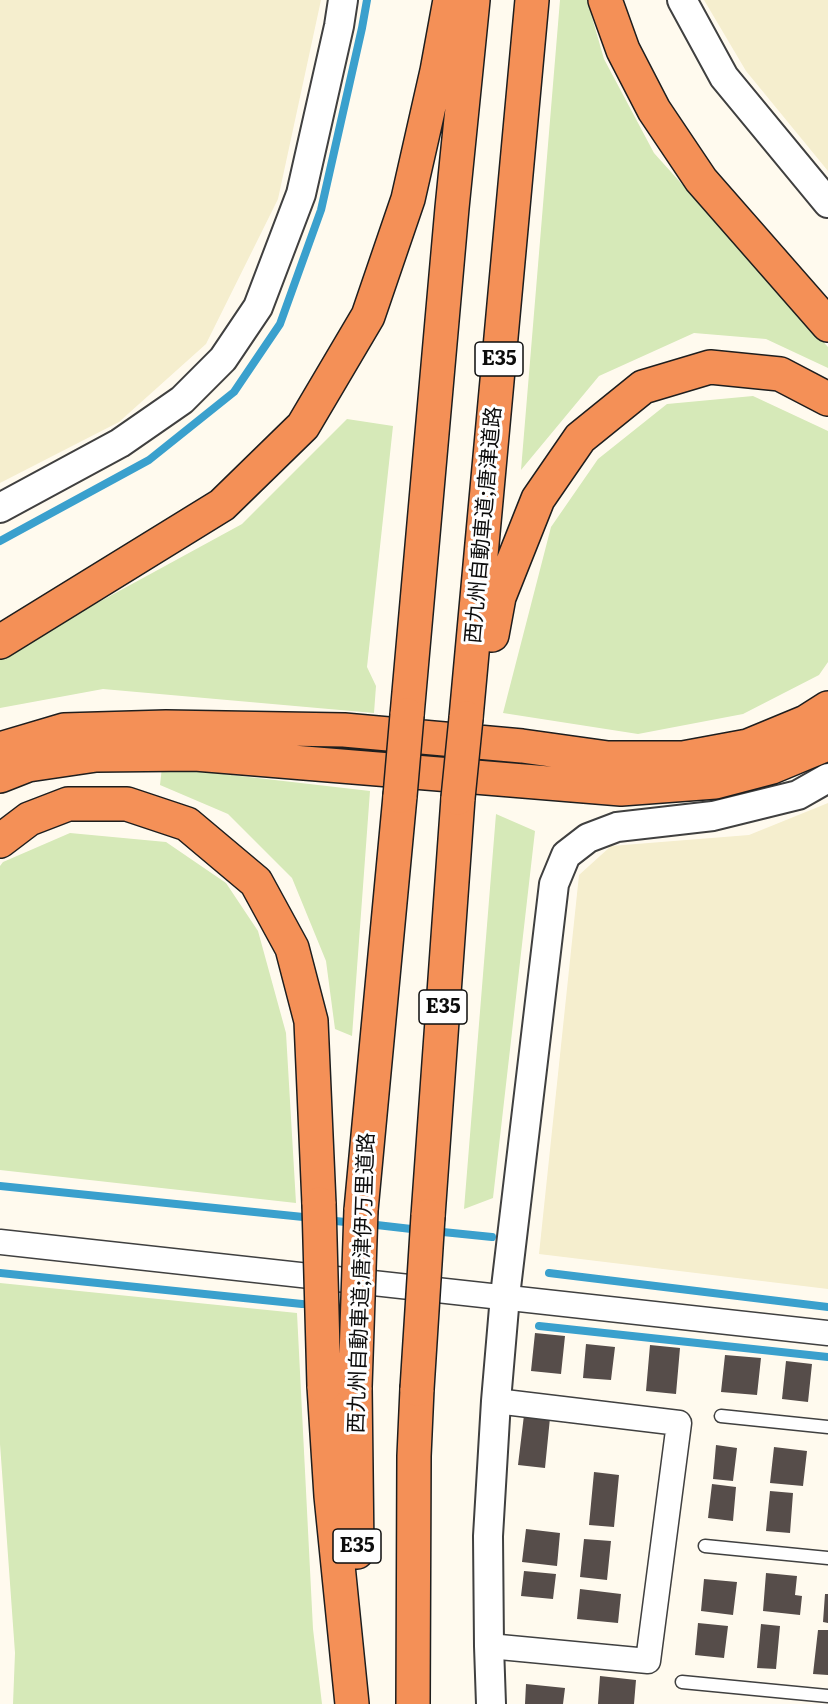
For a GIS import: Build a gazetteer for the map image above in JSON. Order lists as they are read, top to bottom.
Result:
{
  "streets": {
    "highway": ["E35", "西九州自動車道;唐津道路", "西九州自動車道;唐津伊万里道路"]
  },
  "crossings": [
    ["E35", "西九州自動車道;唐津道路"]
  ]
}
